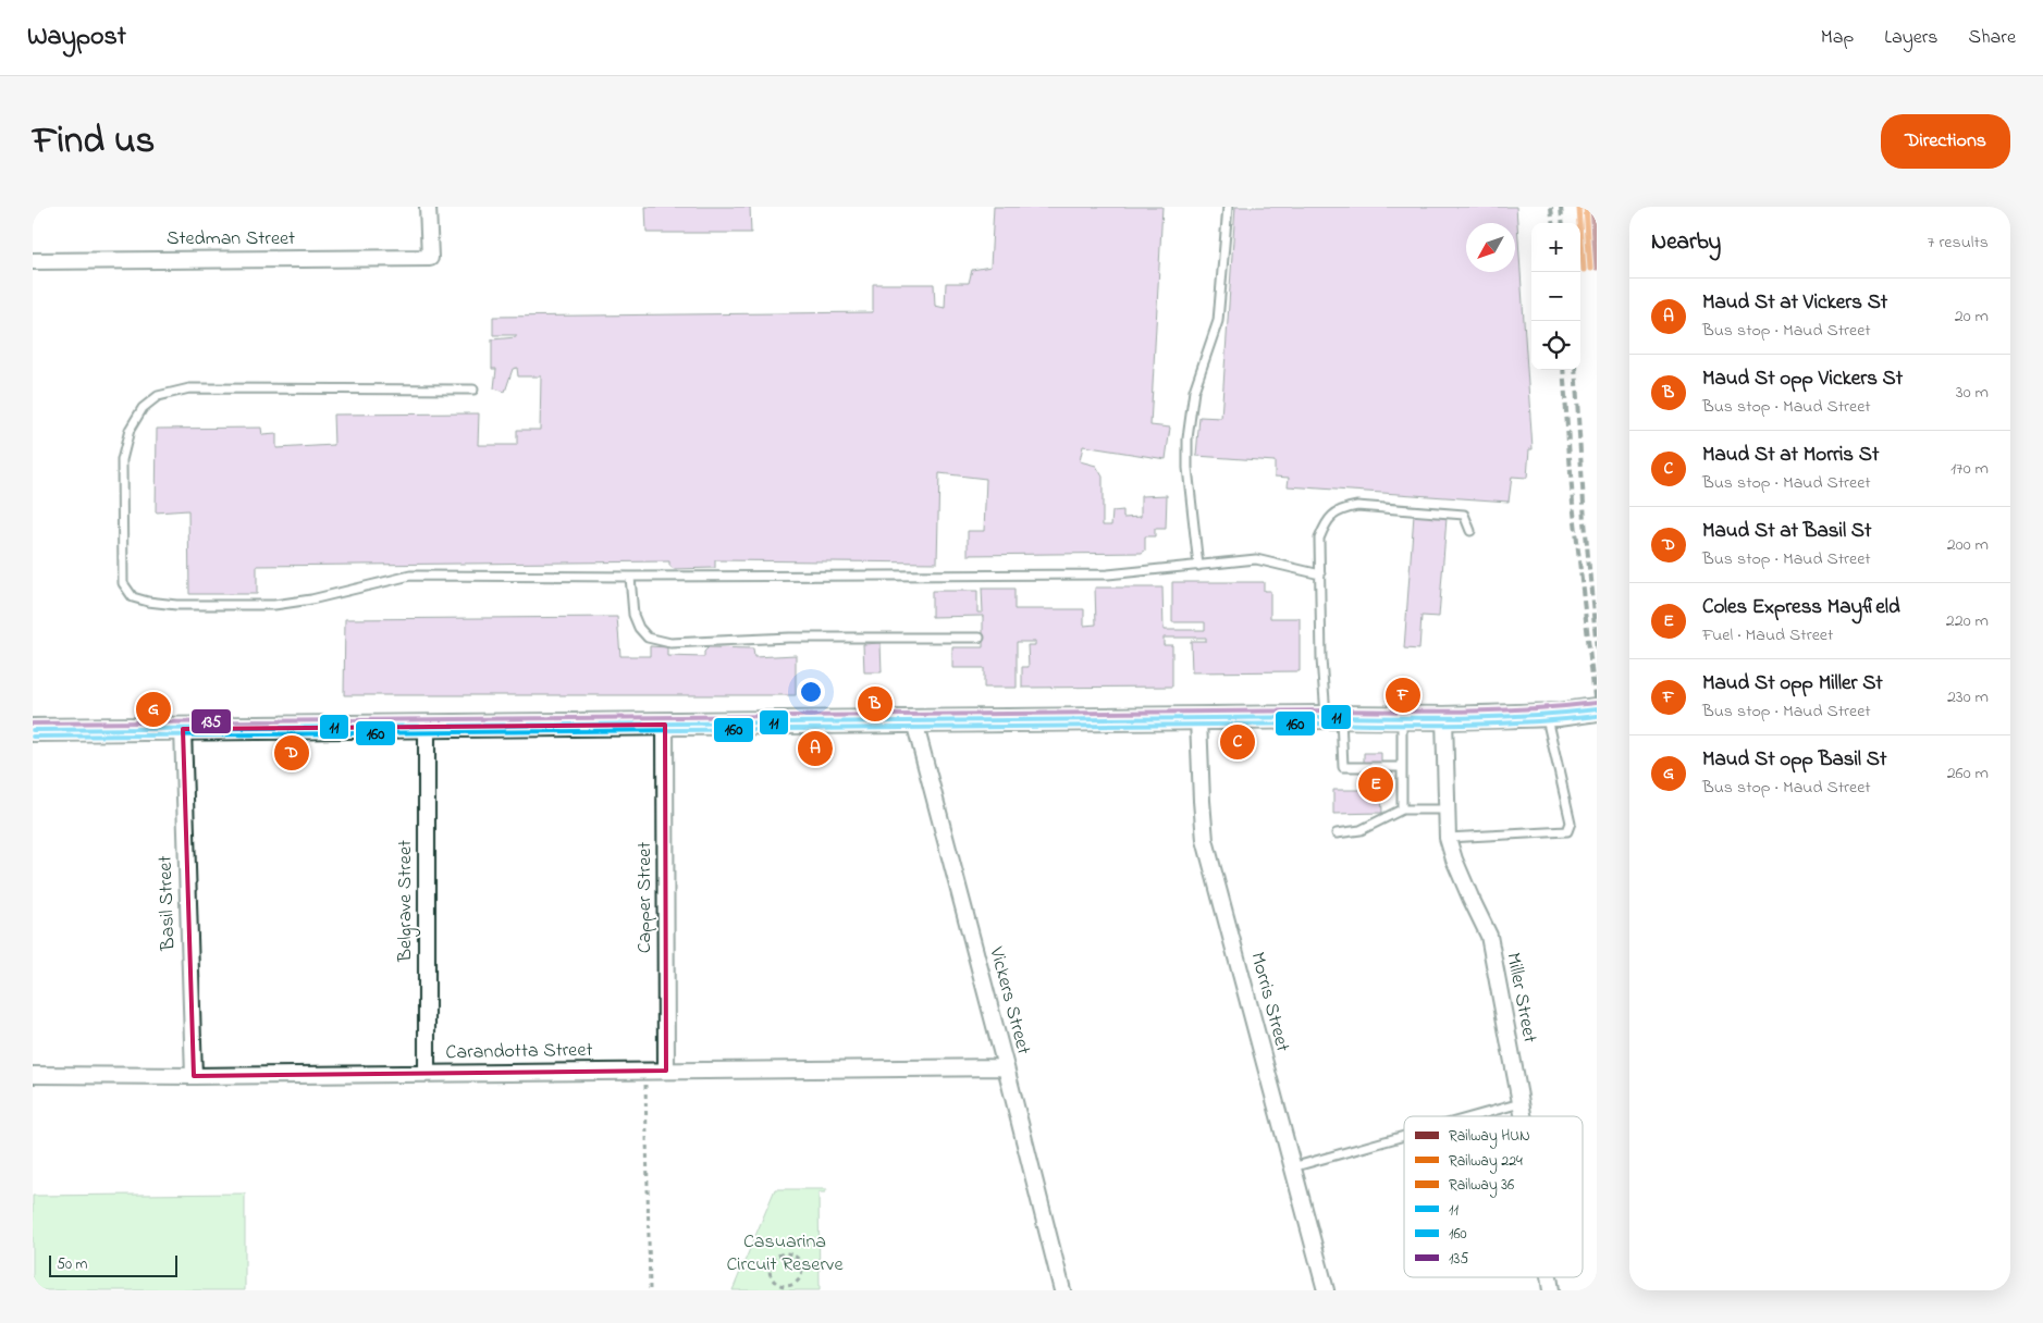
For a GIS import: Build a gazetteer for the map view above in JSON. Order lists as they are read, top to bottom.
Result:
{
  "streets": {
    "street": [
      "Stedman Street",
      "Capper Street",
      "Belgrave Street",
      "Basil Street",
      "Miller Street",
      "Vickers Street",
      "Morris Street",
      "Carandotta Street"
    ]
  },
  "crossings": [
    ["Capper Street", "Carandotta Street"],
    ["Belgrave Street", "Carandotta Street"],
    ["Basil Street", "Carandotta Street"],
    ["Vickers Street", "Carandotta Street"]
  ],
  "parks": ["Casuarina Circuit Reserve"],
  "lines": [
    "rail line HUN",
    "rail line 224",
    "rail line 36",
    "transit line 135",
    "transit line 11",
    "transit line 160"
  ],
  "legend": [
    "Railway HUN",
    "Railway 224",
    "Railway 36",
    "11",
    "160",
    "135"
  ],
  "scale_bar": "50 m",
  "north": "bottom left",
  "page": {
    "header": "Waypost",
    "nav": ["Map", "Layers", "Share"],
    "title": "Find us",
    "buttons": "Directions",
    "heading": ["Nearby", "7 results"],
    "map_buttons": ["+", "−"],
    "list": [
      {
        "mark": "A",
        "name": "Maud St at Vickers St",
        "note": "Bus stop · Maud Street",
        "value": "20 m"
      },
      {
        "mark": "B",
        "name": "Maud St opp Vickers St",
        "note": "Bus stop · Maud Street",
        "value": "30 m"
      },
      {
        "mark": "C",
        "name": "Maud St at Morris St",
        "note": "Bus stop · Maud Street",
        "value": "170 m"
      },
      {
        "mark": "D",
        "name": "Maud St at Basil St",
        "note": "Bus stop · Maud Street",
        "value": "200 m"
      },
      {
        "mark": "E",
        "name": "Coles Express Mayfield",
        "note": "Fuel · Maud Street",
        "value": "220 m"
      },
      {
        "mark": "F",
        "name": "Maud St opp Miller St",
        "note": "Bus stop · Maud Street",
        "value": "230 m"
      },
      {
        "mark": "G",
        "name": "Maud St opp Basil St",
        "note": "Bus stop · Maud Street",
        "value": "260 m"
      }
    ],
    "pins": [
      "F",
      "B",
      "G",
      "C",
      "A",
      "D",
      "E"
    ],
    "scale": "50 m"
  }
}
